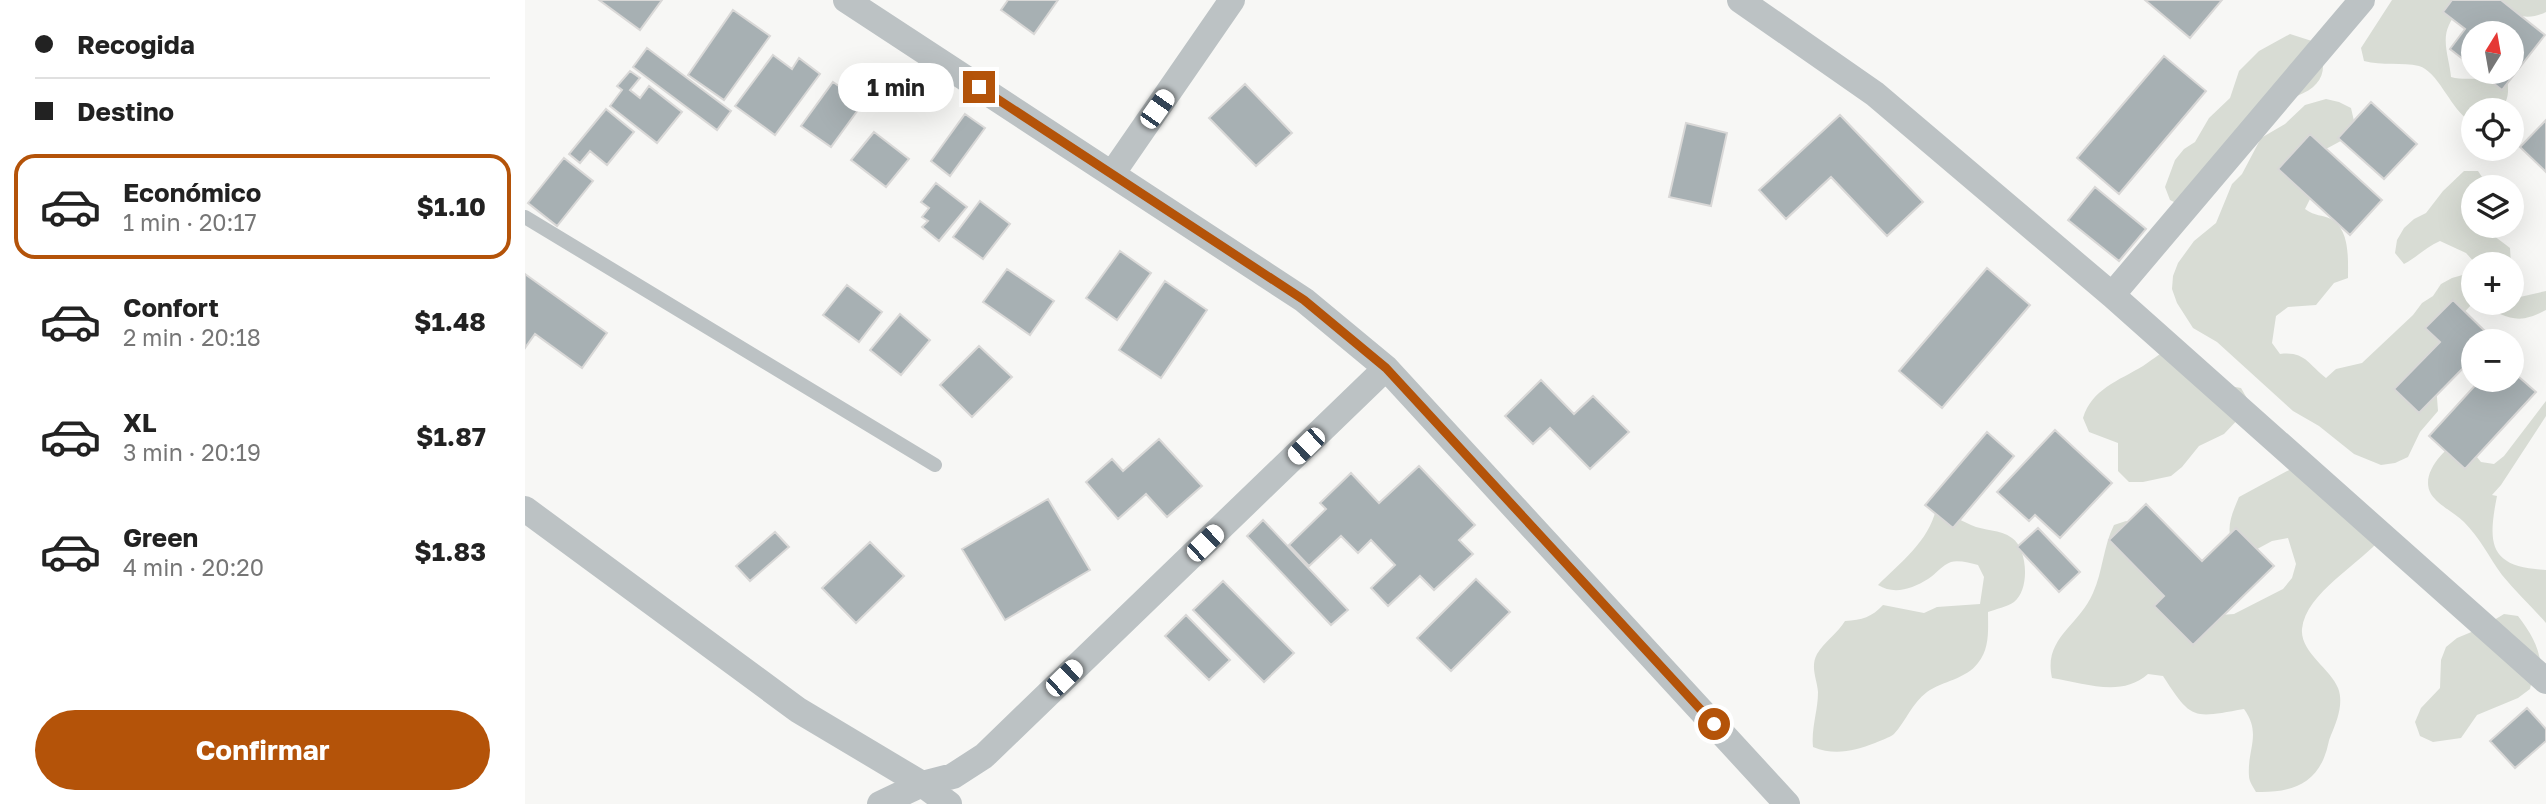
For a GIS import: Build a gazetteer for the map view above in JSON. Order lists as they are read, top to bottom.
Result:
{
  "north": "top",
  "page": {
    "banner": ["Recogida", "Destino"],
    "map_buttons": ["+", "−"],
    "bubble": "1 min",
    "list": [
      {
        "name": "Económico",
        "note": "1 min · 20:17",
        "value": "$1.10"
      },
      {
        "name": "Confort",
        "note": "2 min · 20:18",
        "value": "$1.48"
      },
      {
        "name": "XL",
        "note": "3 min · 20:19",
        "value": "$1.87"
      },
      {
        "name": "Green",
        "note": "4 min · 20:20",
        "value": "$1.83"
      }
    ],
    "buttons": "Confirmar"
  }
}
